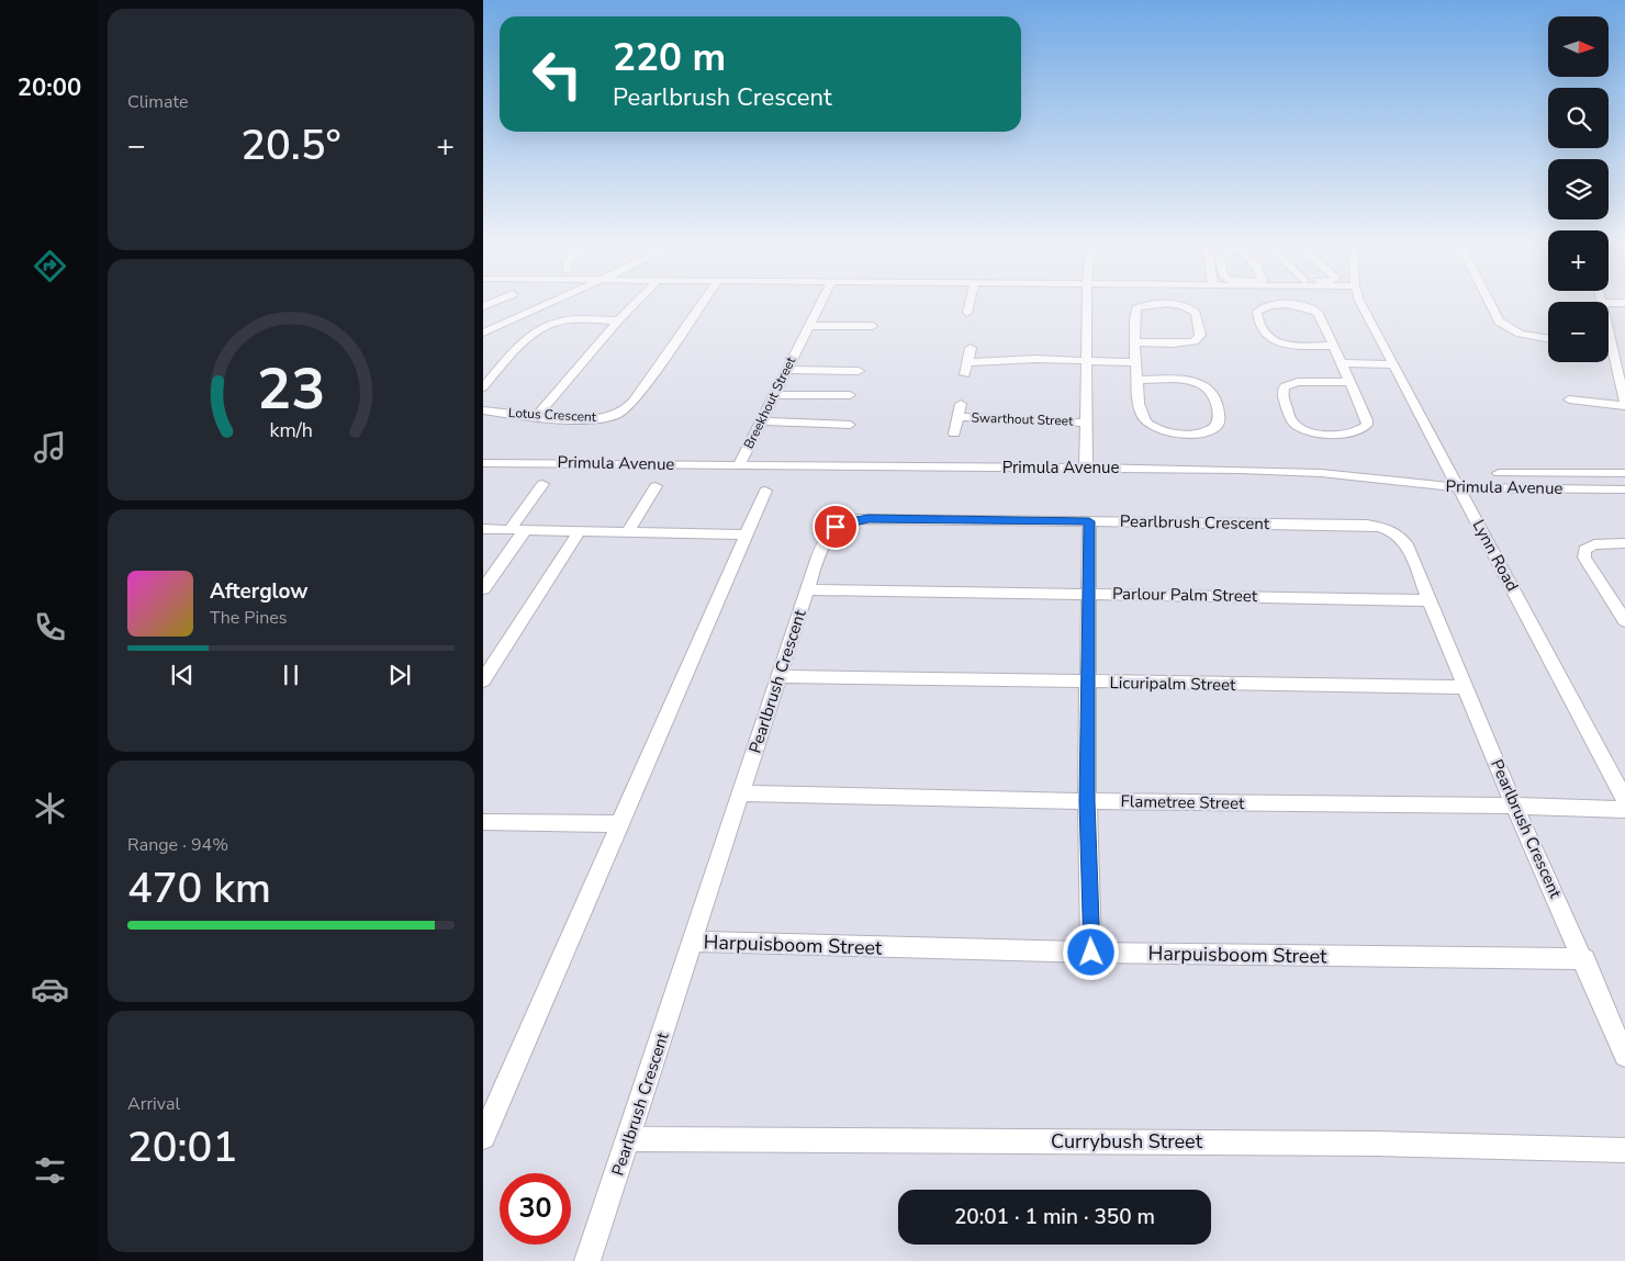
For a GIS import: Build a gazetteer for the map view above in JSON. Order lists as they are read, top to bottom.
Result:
{
  "streets": {
    "street": [
      "Breekhout Street",
      "Lotus Crescent",
      "Swarthout Street",
      "Primula Avenue",
      "Pearlbrush Crescent",
      "Lynn Road",
      "Parlour Palm Street",
      "Licuripalm Street",
      "Flametree Street",
      "Harpuisboom Street",
      "Currybush Street"
    ]
  },
  "crossings": [
    ["Breekhout Street", "Primula Avenue"],
    ["Swarthout Street", "Primula Avenue"],
    ["Primula Avenue", "Lynn Road"],
    ["Pearlbrush Crescent", "Parlour Palm Street"],
    ["Pearlbrush Crescent", "Licuripalm Street"],
    ["Pearlbrush Crescent", "Flametree Street"],
    ["Pearlbrush Crescent", "Harpuisboom Street"],
    ["Pearlbrush Crescent", "Currybush Street"]
  ],
  "north": "right",
  "page": {
    "tabs": "20:00",
    "tile": [
      "Climate",
      ["Range · 94%", "470 km"],
      ["Arrival", "20:01"]
    ],
    "map_buttons": ["+", "−"],
    "turn": ["220 m", "Pearlbrush Crescent"],
    "heat": ["−", "20.5°", "+"],
    "song": ["Afterglow", "The Pines"],
    "limit": "30",
    "trip": "20:01 · 1 min · 350 m",
    "gauge": ["23", "km/h"]
  }
}
